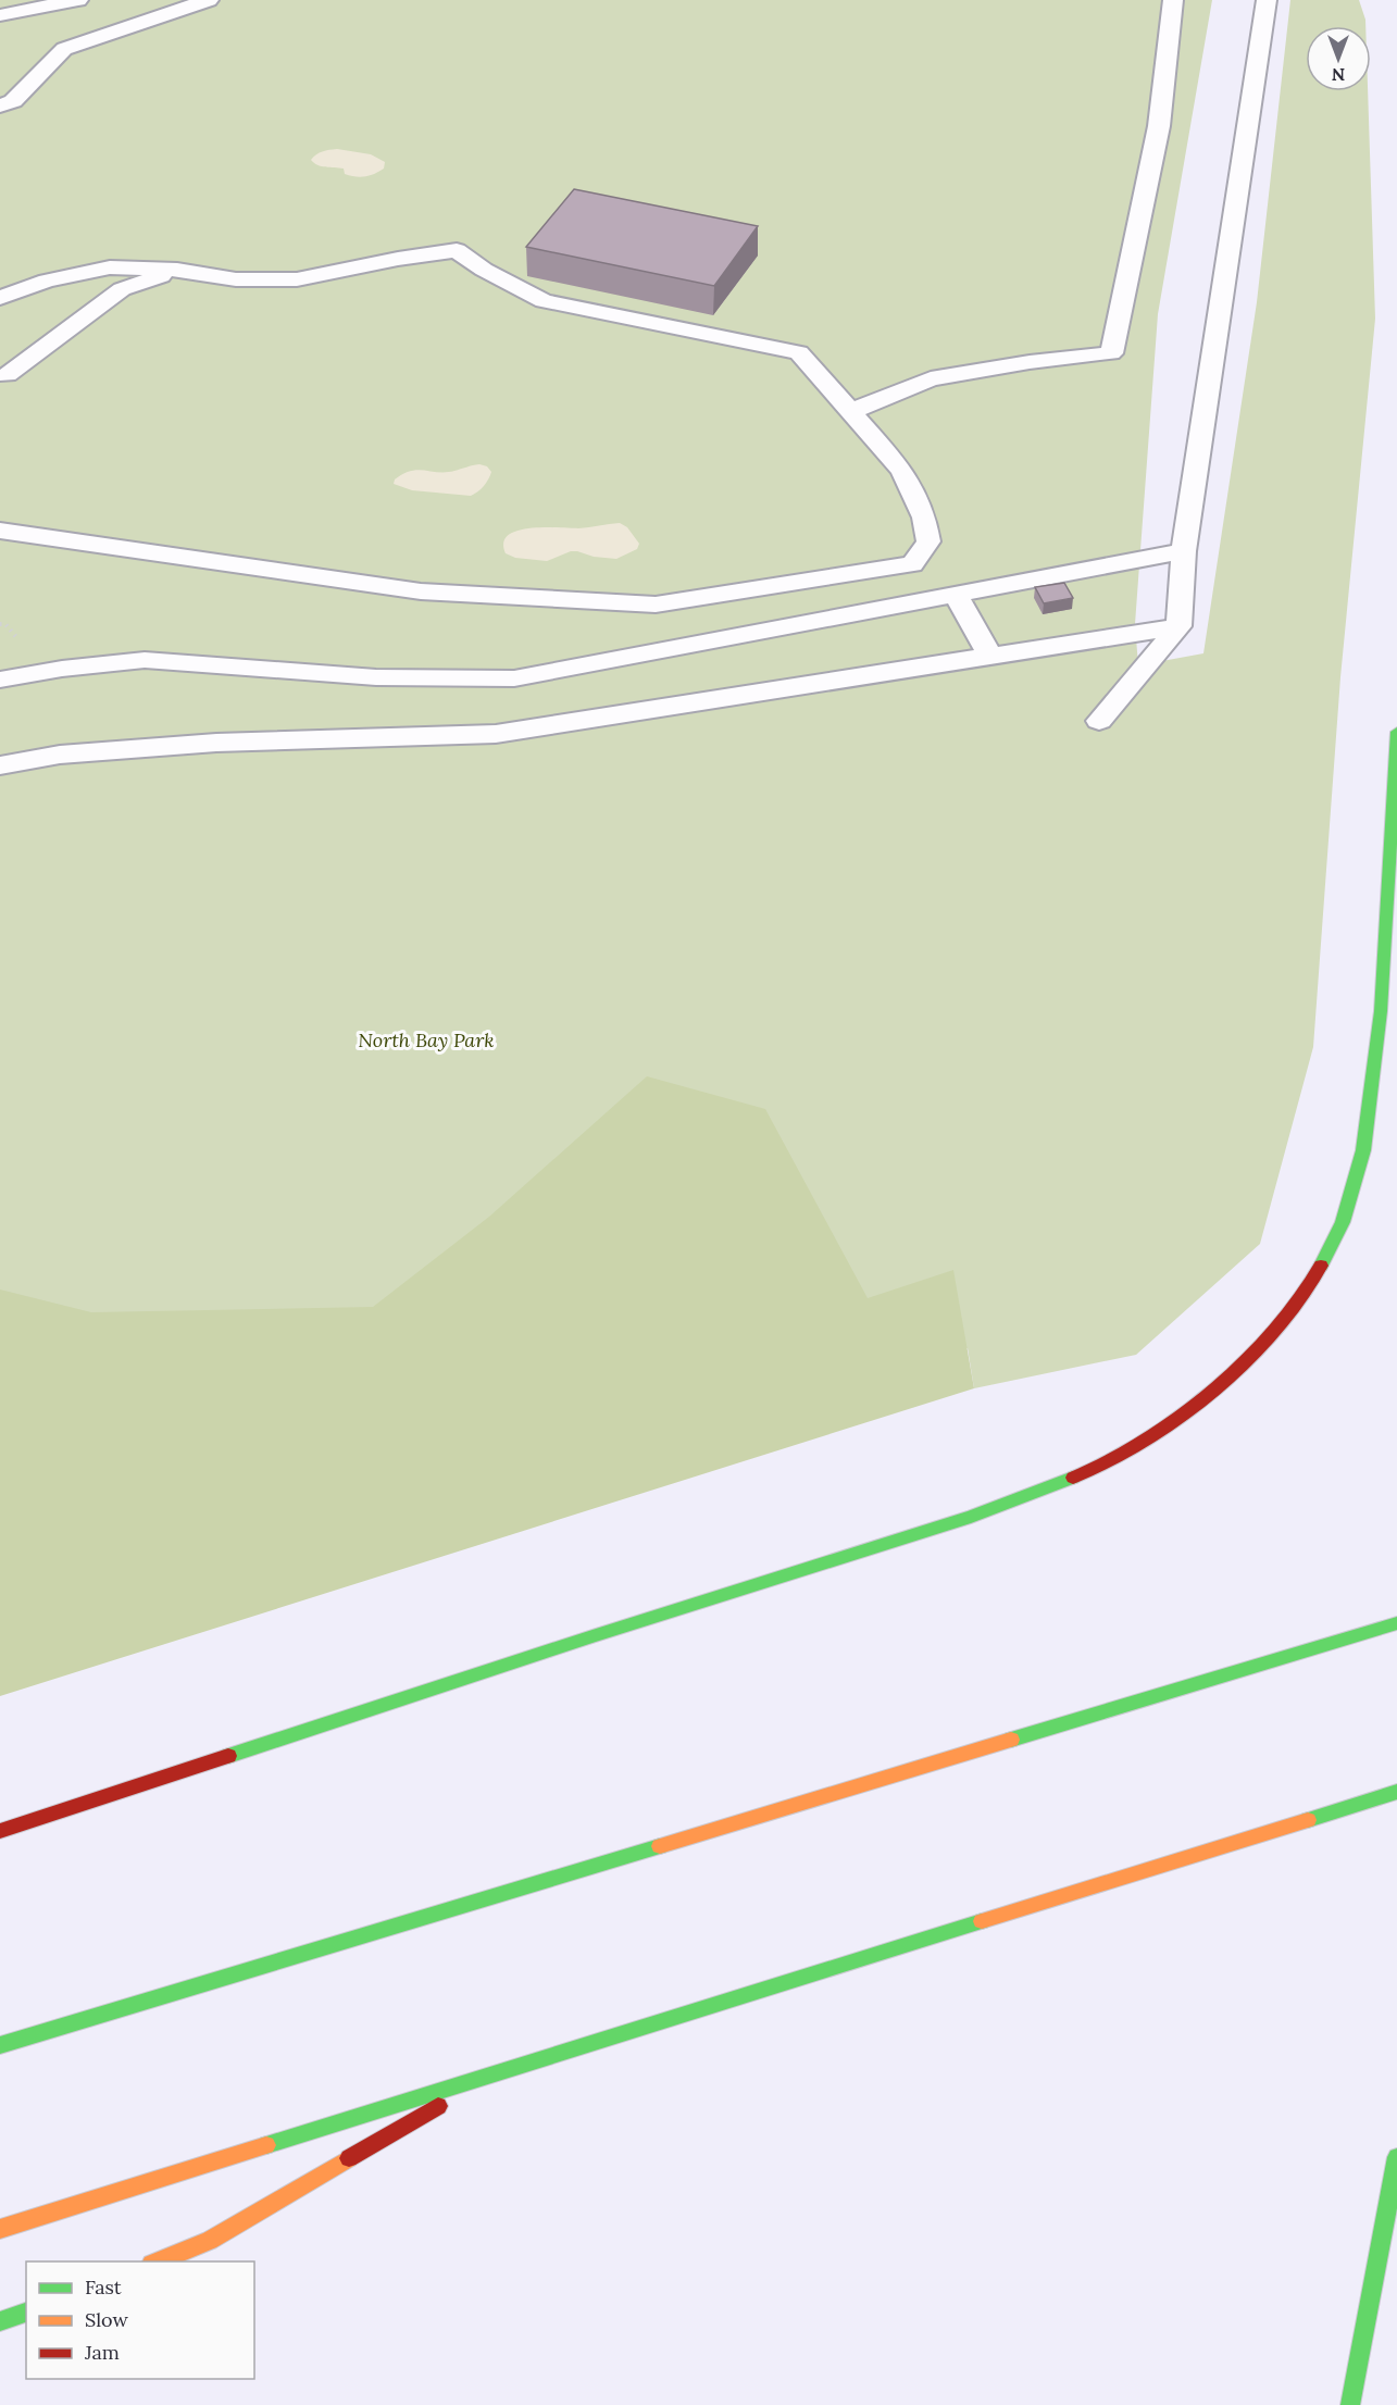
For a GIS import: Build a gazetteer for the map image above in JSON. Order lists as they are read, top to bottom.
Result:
{
  "parks": ["North Bay Park"],
  "legend": ["Fast", "Slow", "Jam"],
  "north": "bottom"
}
